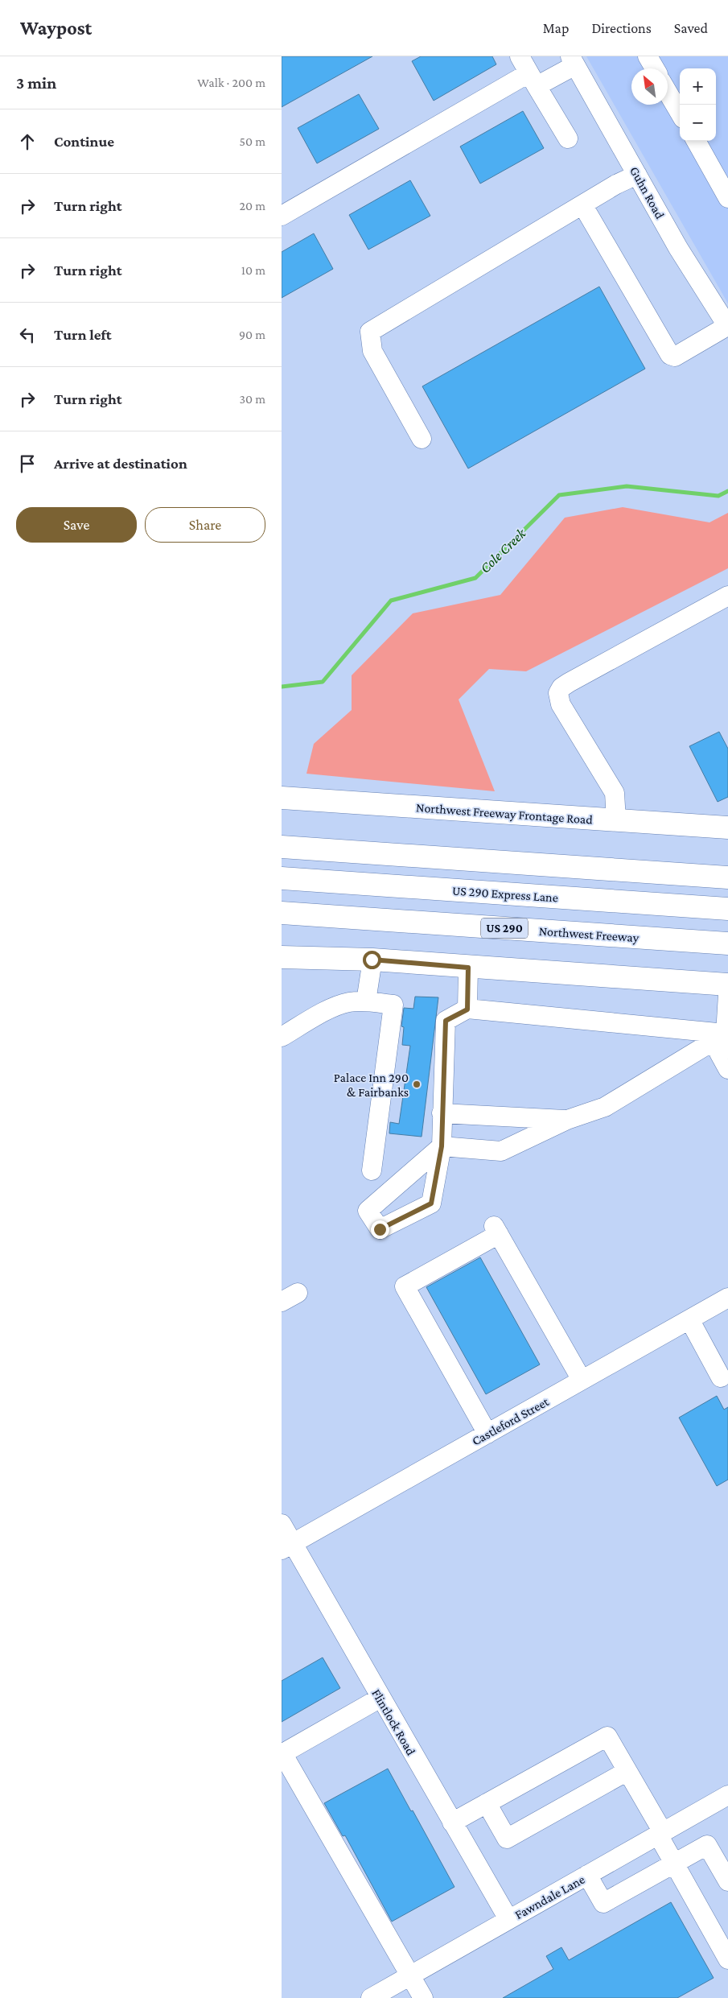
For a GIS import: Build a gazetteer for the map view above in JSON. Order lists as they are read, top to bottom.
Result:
{
  "streets": {
    "main road": [
      "Northwest Freeway Frontage Road",
      "US 290 Express Lane",
      "US 290",
      "Northwest Freeway"
    ],
    "street": [
      "Guhn Road",
      "Castleford Street",
      "Flintlock Road",
      "Fawndale Lane"
    ]
  },
  "crossings": [
    ["Castleford Street", "Flintlock Road"],
    ["Flintlock Road", "Fawndale Lane"]
  ],
  "water": ["Cole Creek"],
  "places": ["Palace Inn 290 & Fairbanks"],
  "north": "top left",
  "page": {
    "header": "Waypost",
    "nav": ["Map", "Directions", "Saved"],
    "heading": ["3 min", "Walk · 200 m"],
    "map_buttons": ["+", "−"],
    "list": [
      ["Continue", "50 m"],
      ["Turn right", "20 m"],
      ["Turn right", "10 m"],
      ["Turn left", "90 m"],
      ["Turn right", "30 m"],
      "Arrive at destination"
    ],
    "buttons": ["Save", "Share"]
  }
}
